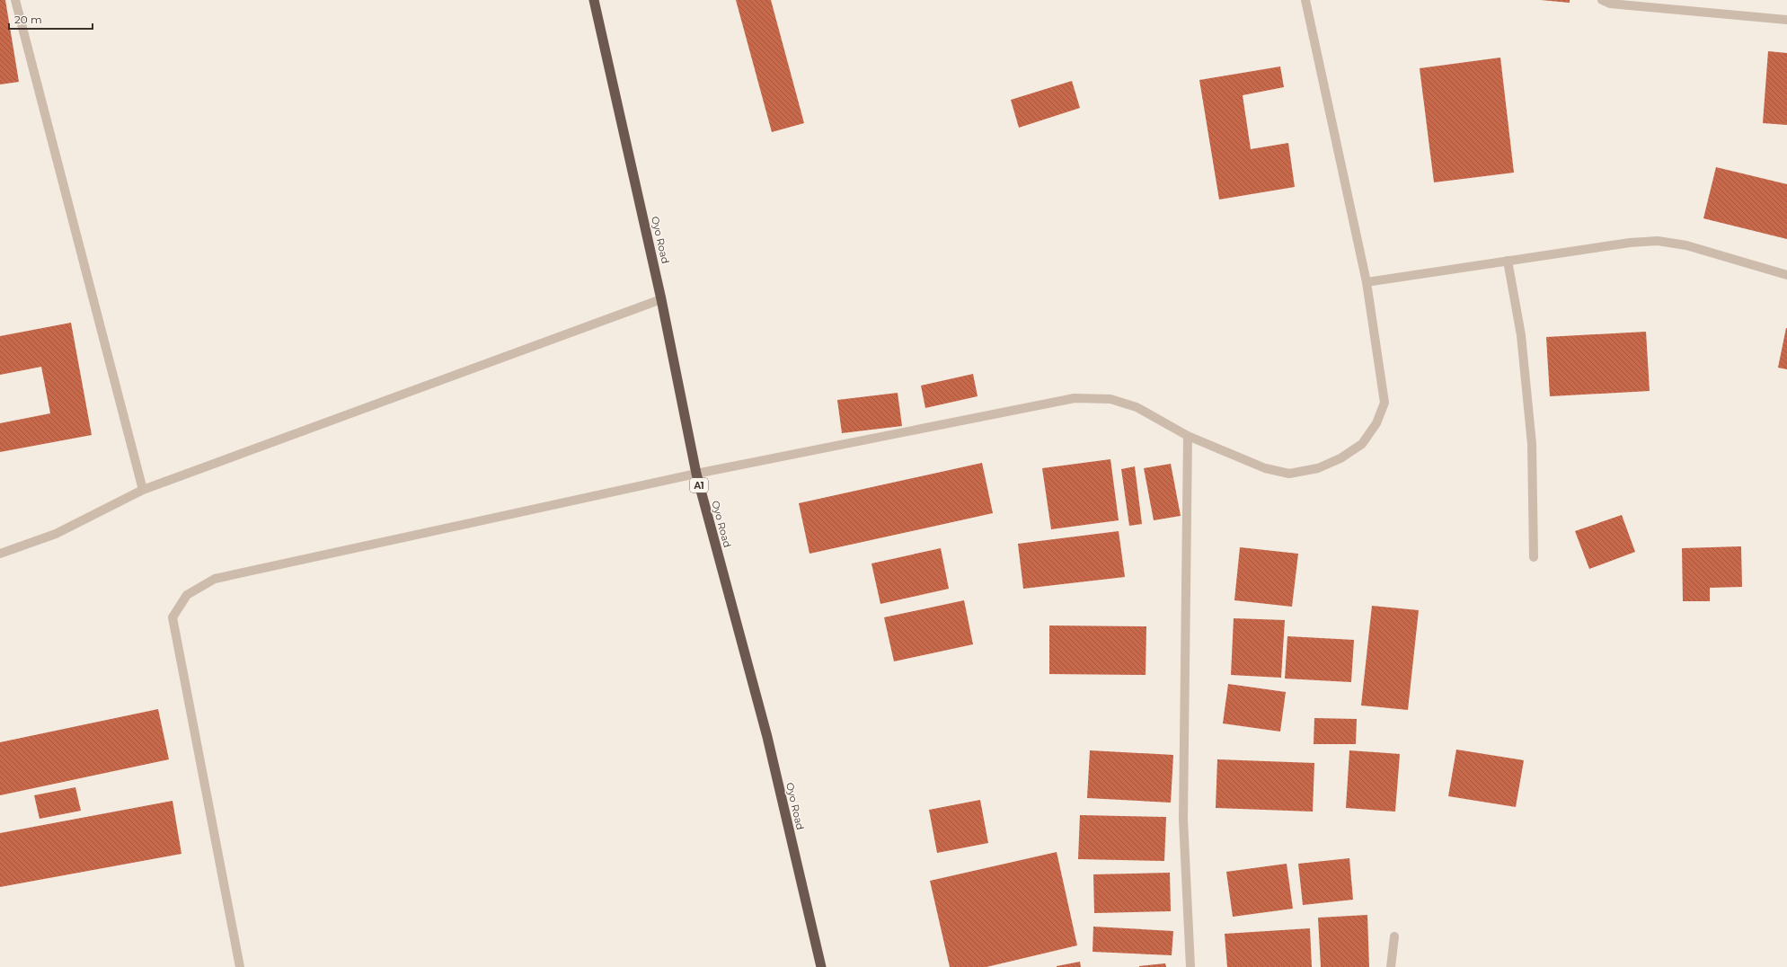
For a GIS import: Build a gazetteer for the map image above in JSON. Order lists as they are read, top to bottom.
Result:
{
  "streets": {
    "highway": ["Oyo Road", "A1"]
  },
  "scale_bar": "20 m"
}
